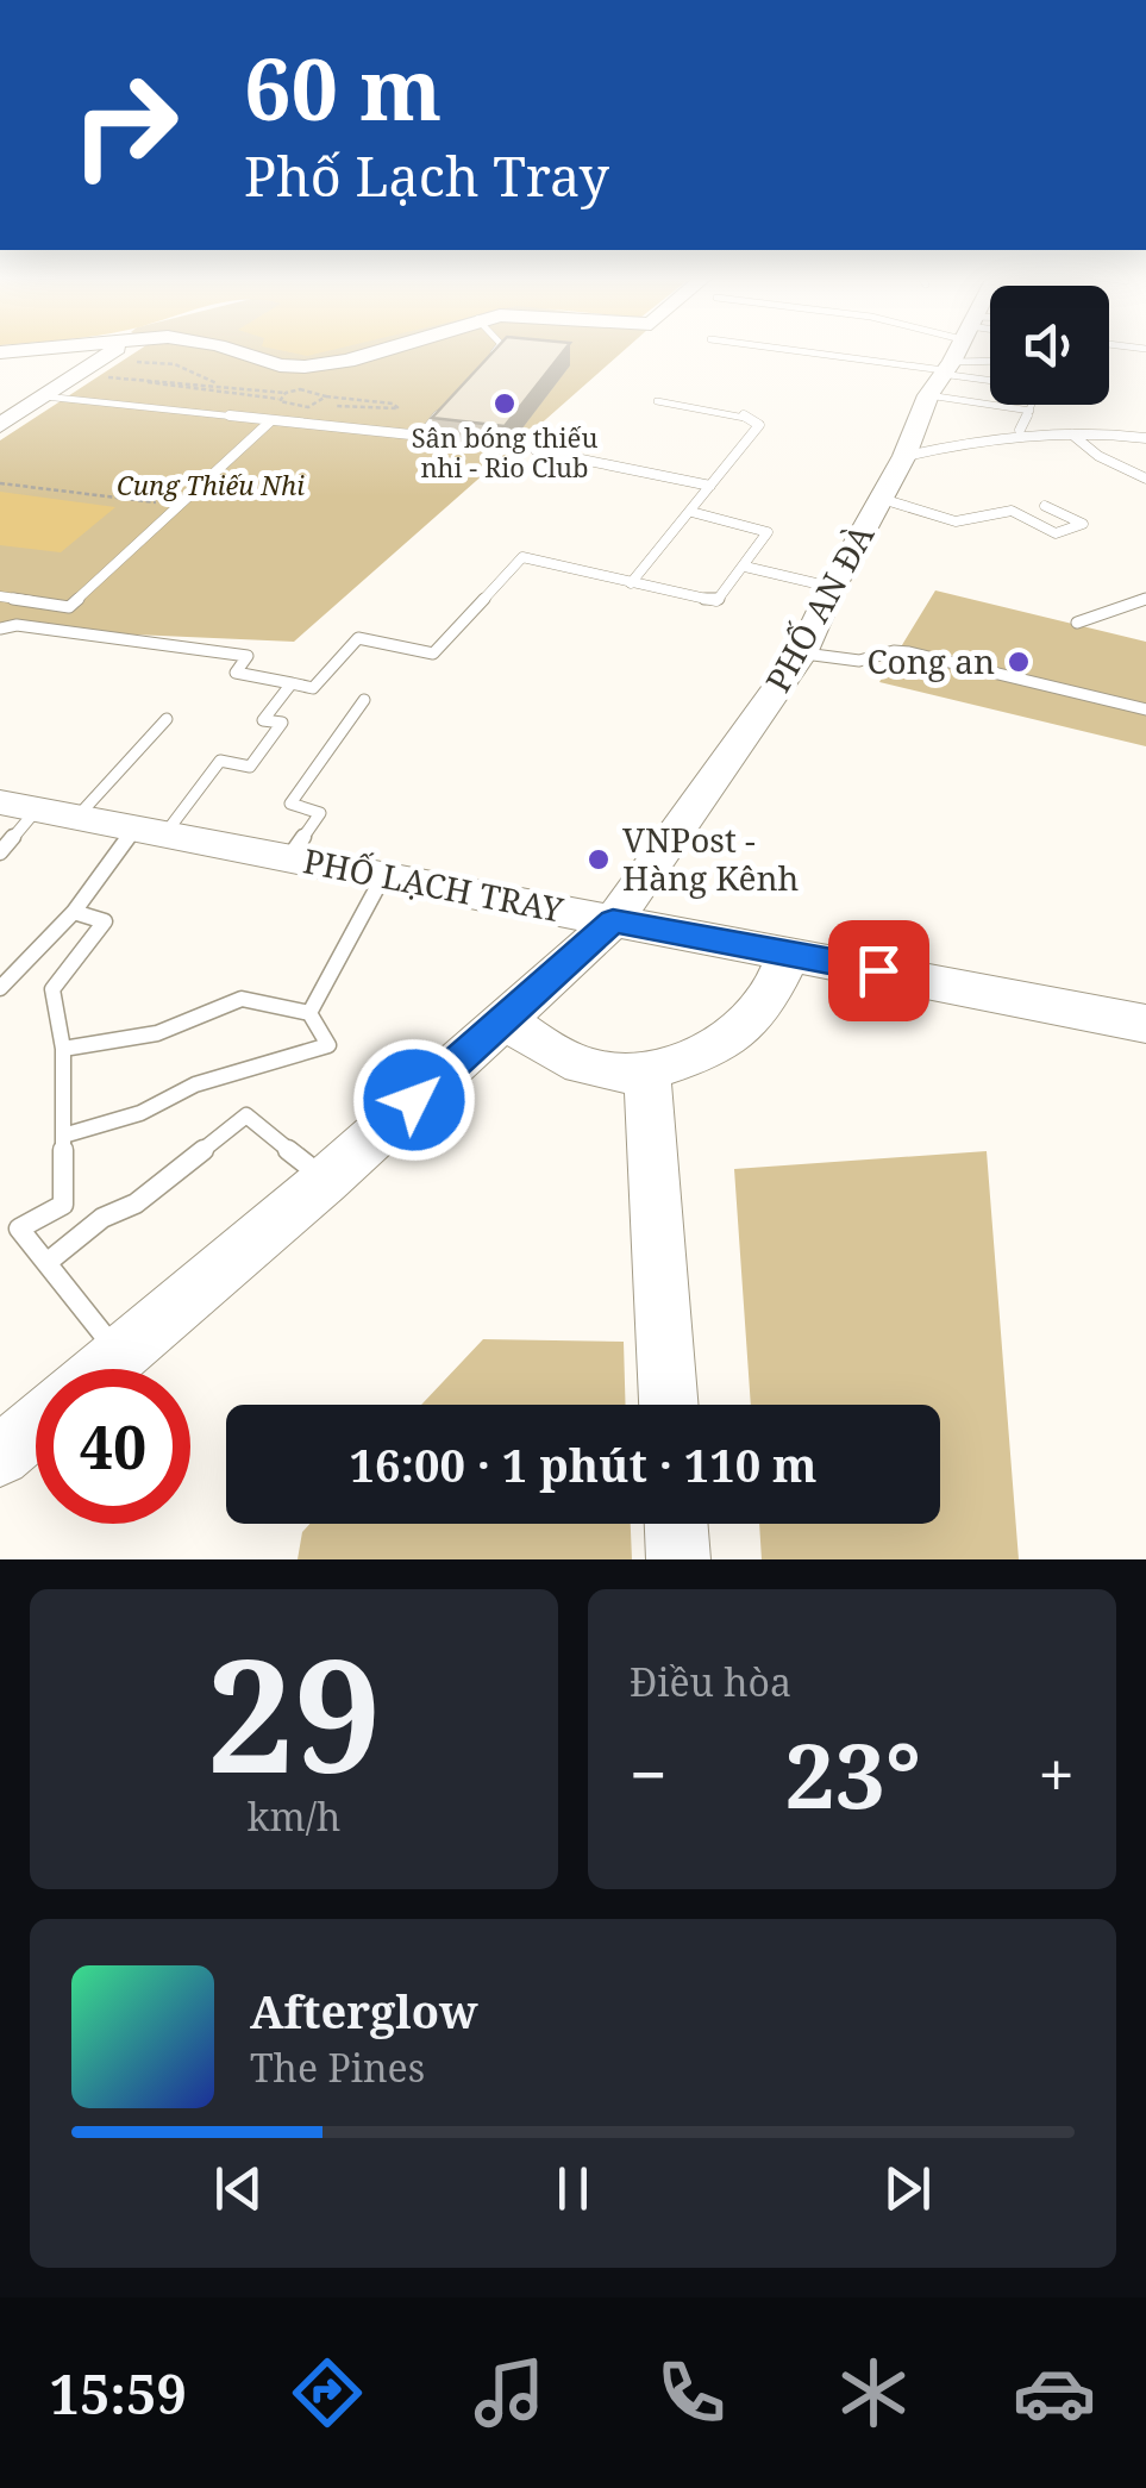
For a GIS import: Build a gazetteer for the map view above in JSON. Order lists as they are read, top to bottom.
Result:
{
  "streets": {
    "street": ["PHỐ AN ĐÀ", "PHỐ LẠCH TRAY"]
  },
  "crossings": [
    ["PHỐ AN ĐÀ", "PHỐ LẠCH TRAY"]
  ],
  "parks": ["Cung Thiếu Nhi"],
  "places": ["Sân bóng thiếu nhi - Rio Club", "Cong an", "VNPost - Hàng Kênh"],
  "page": {
    "turn": ["60 m", "Phố Lạch Tray"],
    "limit": "40",
    "trip": "16:00 · 1 phút · 110 m",
    "tile": [
      ["29", "km/h"],
      "Điều hòa"
    ],
    "heat": ["−", "23°", "+"],
    "song": ["Afterglow", "The Pines"],
    "tabs": "15:59"
  }
}
